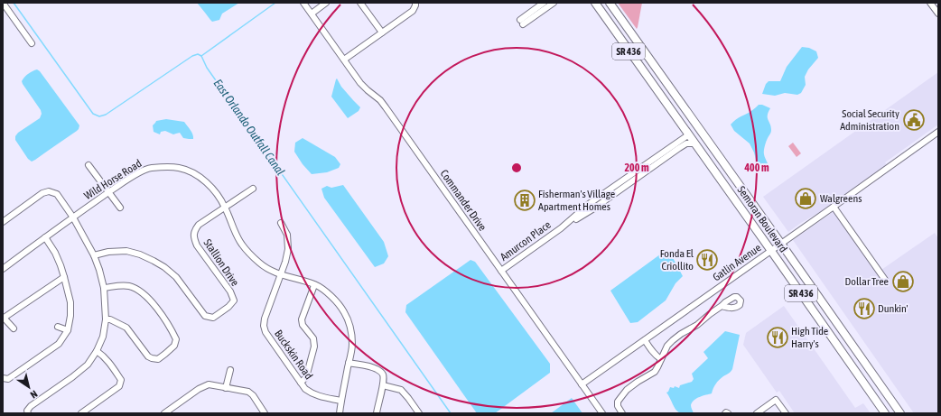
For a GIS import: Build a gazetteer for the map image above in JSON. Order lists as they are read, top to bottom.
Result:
{
  "streets": {
    "main road": ["SR 436", "Semoran Boulevard"],
    "street": [
      "Wild Horse Road",
      "Commander Drive",
      "Amurcon Place",
      "Stallion Drive",
      "Gatlin Avenue",
      "Buckskin Road"
    ]
  },
  "crossings": [
    ["Wild Horse Road", "Stallion Drive"],
    ["Wild Horse Road", "Buckskin Road"],
    ["Commander Drive", "Amurcon Place"],
    ["Commander Drive", "Gatlin Avenue"],
    ["Semoran Boulevard", "Amurcon Place"],
    ["Semoran Boulevard", "Gatlin Avenue"]
  ],
  "water": ["East Orlando Outfall Canal"],
  "places": {
    "public building": ["Social Security Administration"],
    "shop": ["Walgreens", "Dollar Tree"],
    "building": ["Fisherman's Village Apartment Homes"],
    "restaurant": ["Fonda El Criollito", "Dunkin'", "High Tide Harry's"]
  },
  "north": "bottom right",
  "rings": ["200 m", "400 m"]
}
